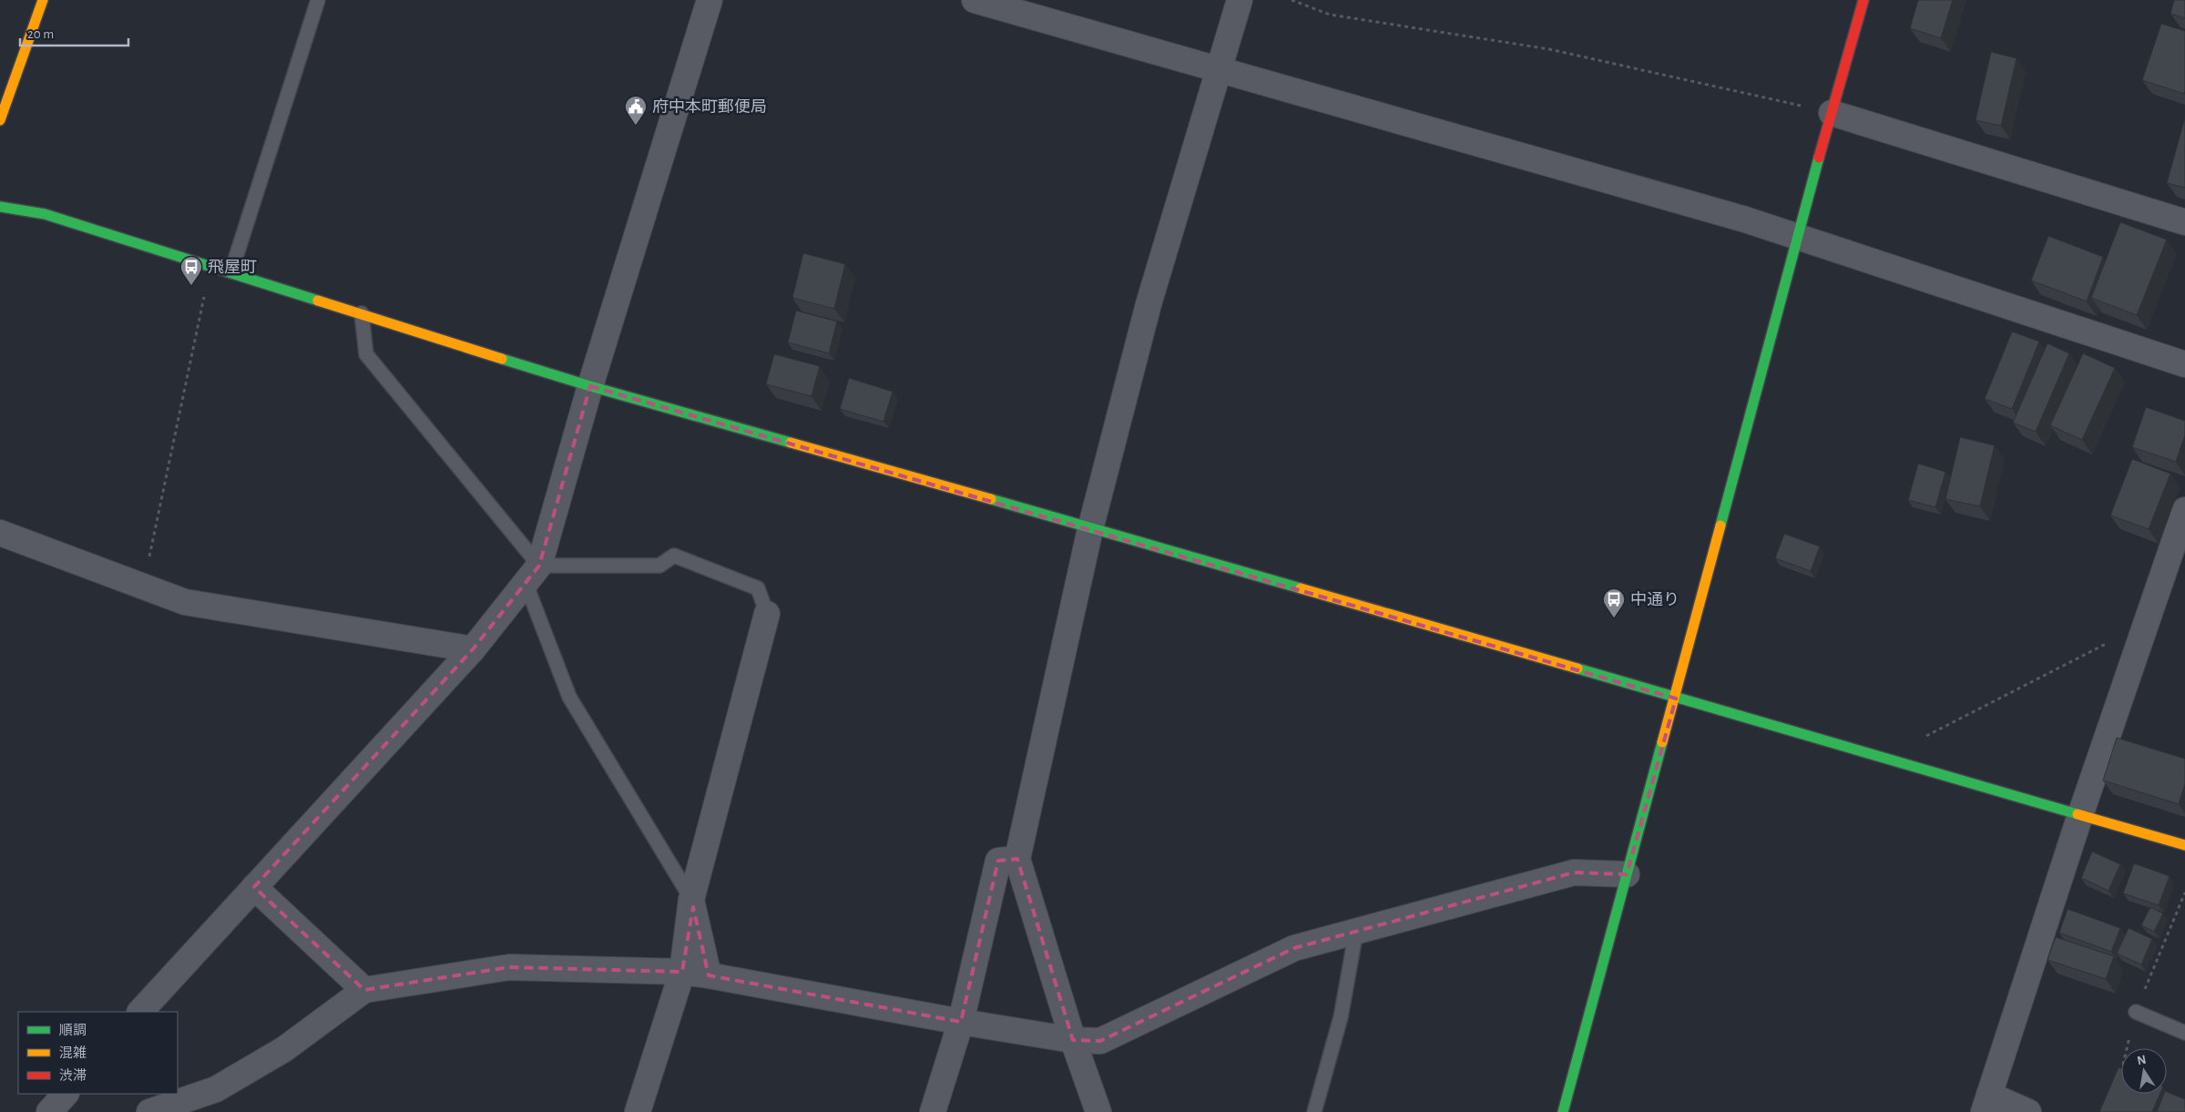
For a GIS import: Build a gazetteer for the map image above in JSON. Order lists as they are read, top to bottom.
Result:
{
  "places": {
    "public building": ["府中本町郵便局"],
    "bus stop": ["飛屋町", "中通り"]
  },
  "legend": ["順調", "混雑", "渋滞"],
  "scale_bar": "20 m",
  "north": "top"
}
